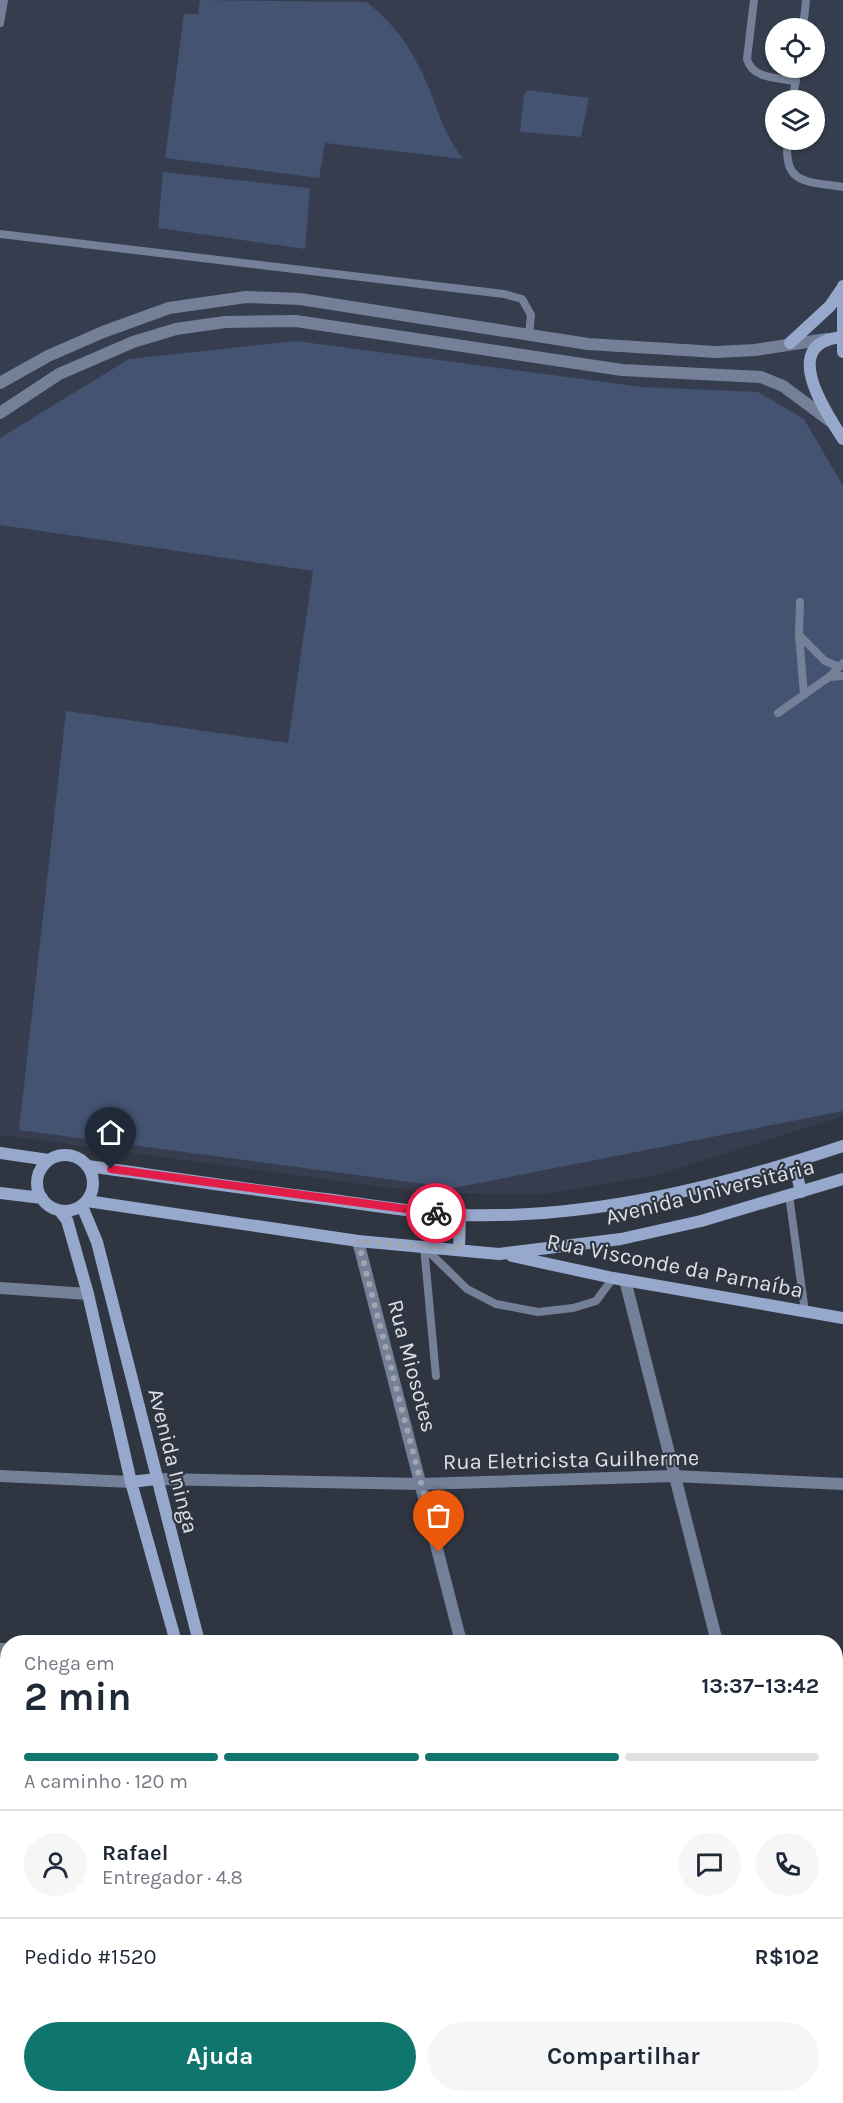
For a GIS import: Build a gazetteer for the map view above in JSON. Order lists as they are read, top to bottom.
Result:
{
  "streets": {
    "main road": ["Avenida Universitária", "Rua Visconde da Parnaíba", "Avenida Ininga"],
    "street": ["Rua Miosotes", "Rua Eletricista Guilherme"]
  },
  "crossings": [
    ["Avenida Universitária", "Rua Visconde da Parnaíba"],
    ["Avenida Universitária", "Rua Miosotes"],
    ["Avenida Universitária", "Avenida Ininga"],
    ["Rua Miosotes", "Rua Eletricista Guilherme"],
    ["Rua Eletricista Guilherme", "Avenida Ininga"]
  ],
  "page": {
    "heading": ["2 min", "Chega em", "13:37–13:42"],
    "panel": [
      "Rafael",
      "Entregador · 4.8",
      "Pedido #1520",
      "R$102"
    ],
    "bar": "A caminho · 120 m",
    "buttons": ["Ajuda", "Compartilhar"]
  }
}
